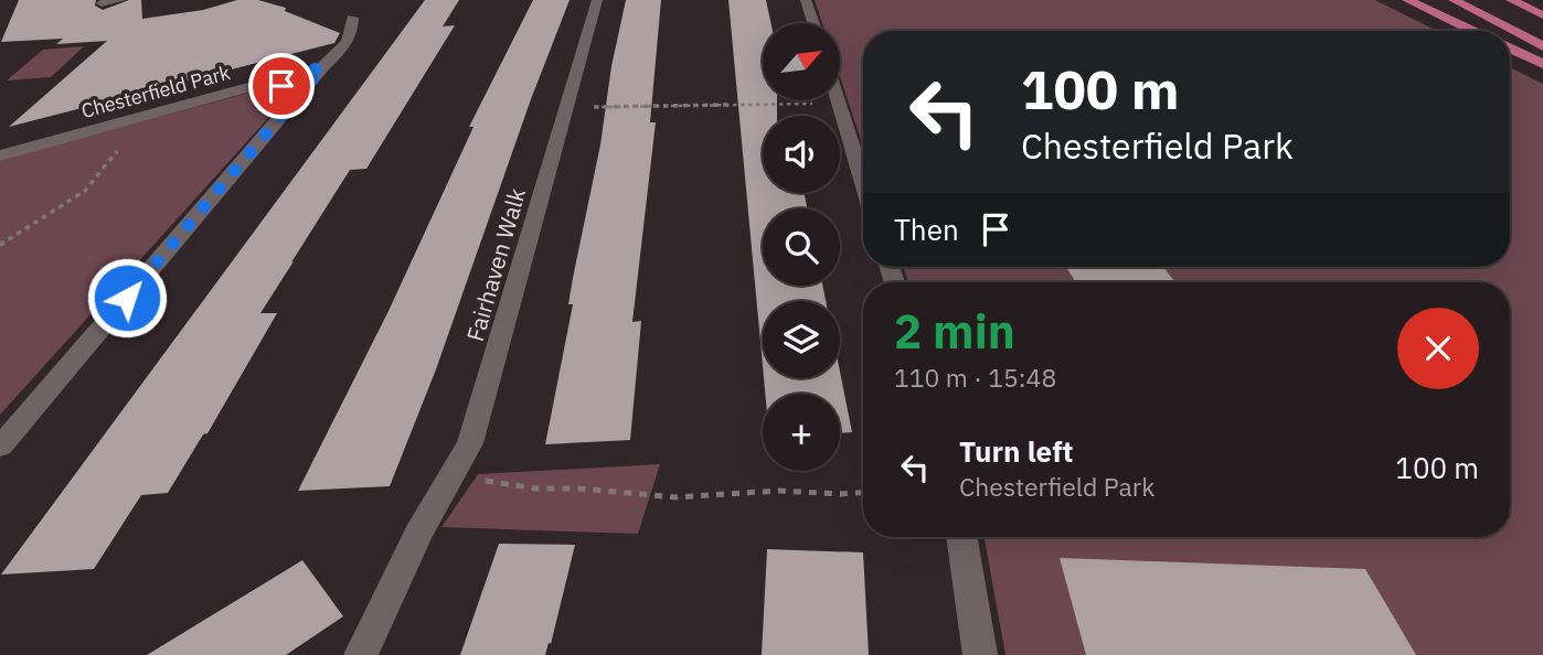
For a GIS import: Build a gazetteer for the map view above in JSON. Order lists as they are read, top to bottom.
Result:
{
  "streets": {
    "street": ["Chesterfield Park", "Fairhaven Walk"]
  },
  "north": "top right",
  "page": {
    "map_buttons": "+",
    "turn": ["100 m", "Chesterfield Park"],
    "then": "Then",
    "heading": ["2 min", "110 m · 15:48"],
    "list": [
      {
        "name": "Turn left",
        "note": "Chesterfield Park",
        "value": "100 m"
      }
    ]
  }
}
